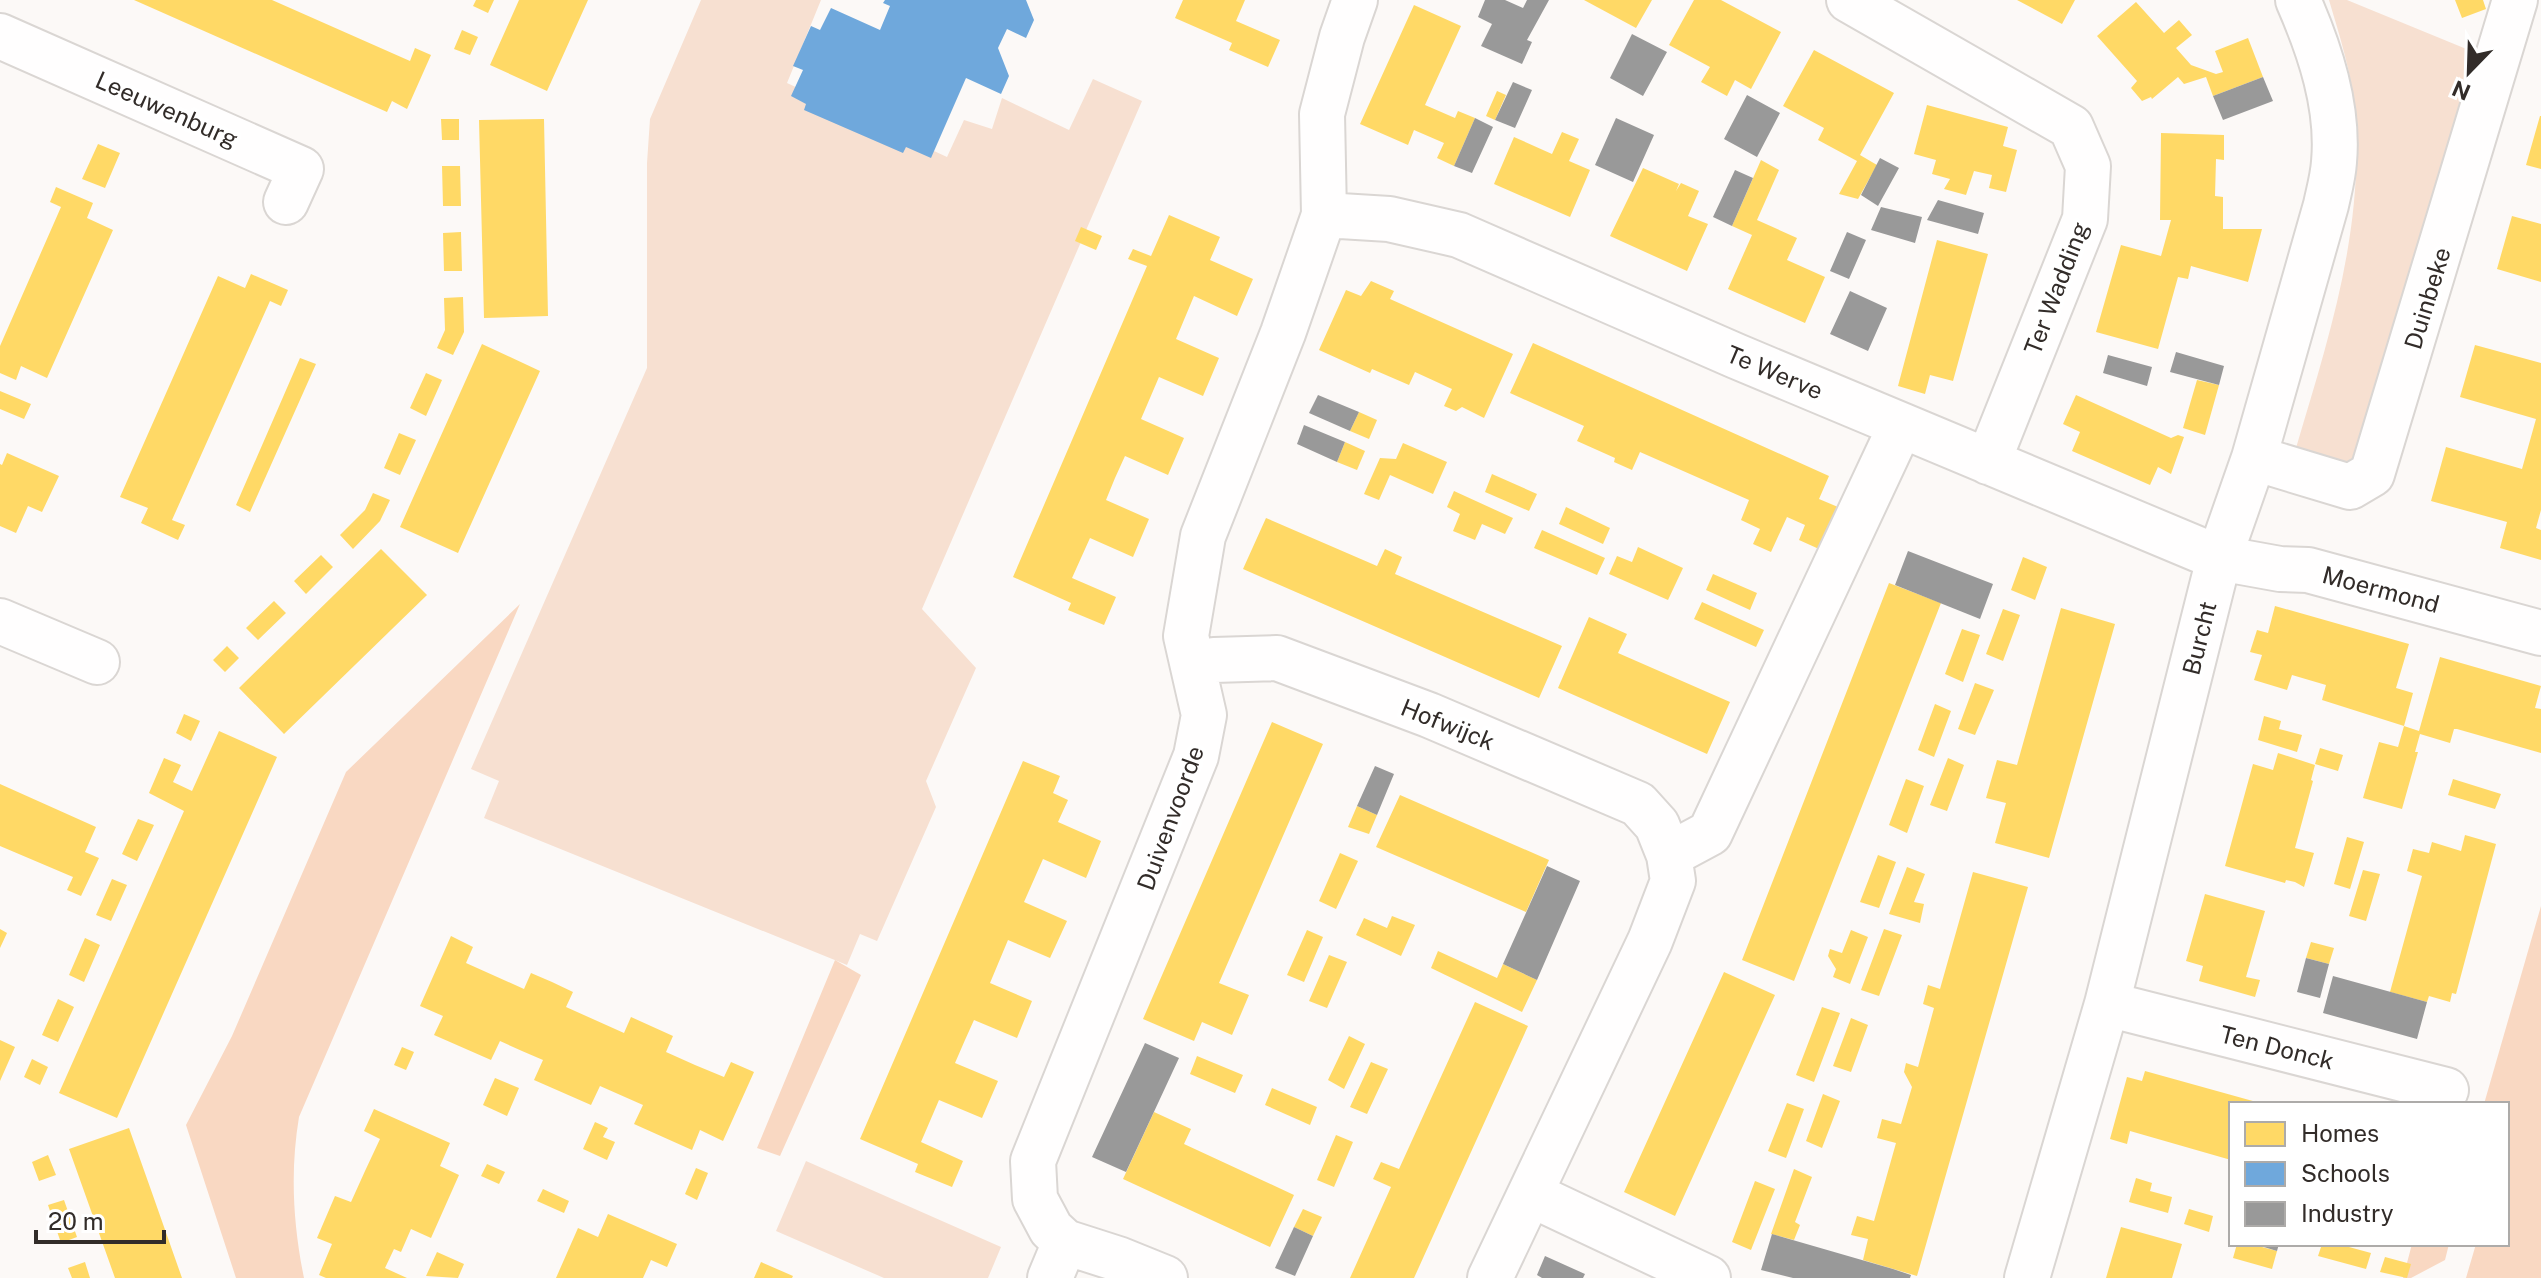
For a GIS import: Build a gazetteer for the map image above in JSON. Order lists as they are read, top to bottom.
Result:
{
  "streets": {
    "street": [
      "Leeuwenburg",
      "Ter Wadding",
      "Duinbeke",
      "Te Werve",
      "Moermond",
      "Burcht",
      "Hofwijck",
      "Duivenvoorde",
      "Ten Donck"
    ]
  },
  "crossings": [
    ["Ter Wadding", "Te Werve"],
    ["Duinbeke", "Burcht"],
    ["Te Werve", "Moermond"],
    ["Te Werve", "Burcht"],
    ["Te Werve", "Duivenvoorde"],
    ["Moermond", "Burcht"],
    ["Burcht", "Ten Donck"],
    ["Hofwijck", "Duivenvoorde"]
  ],
  "legend": ["Homes", "Schools", "Industry"],
  "scale_bar": "20 m",
  "north": "bottom left"
}
